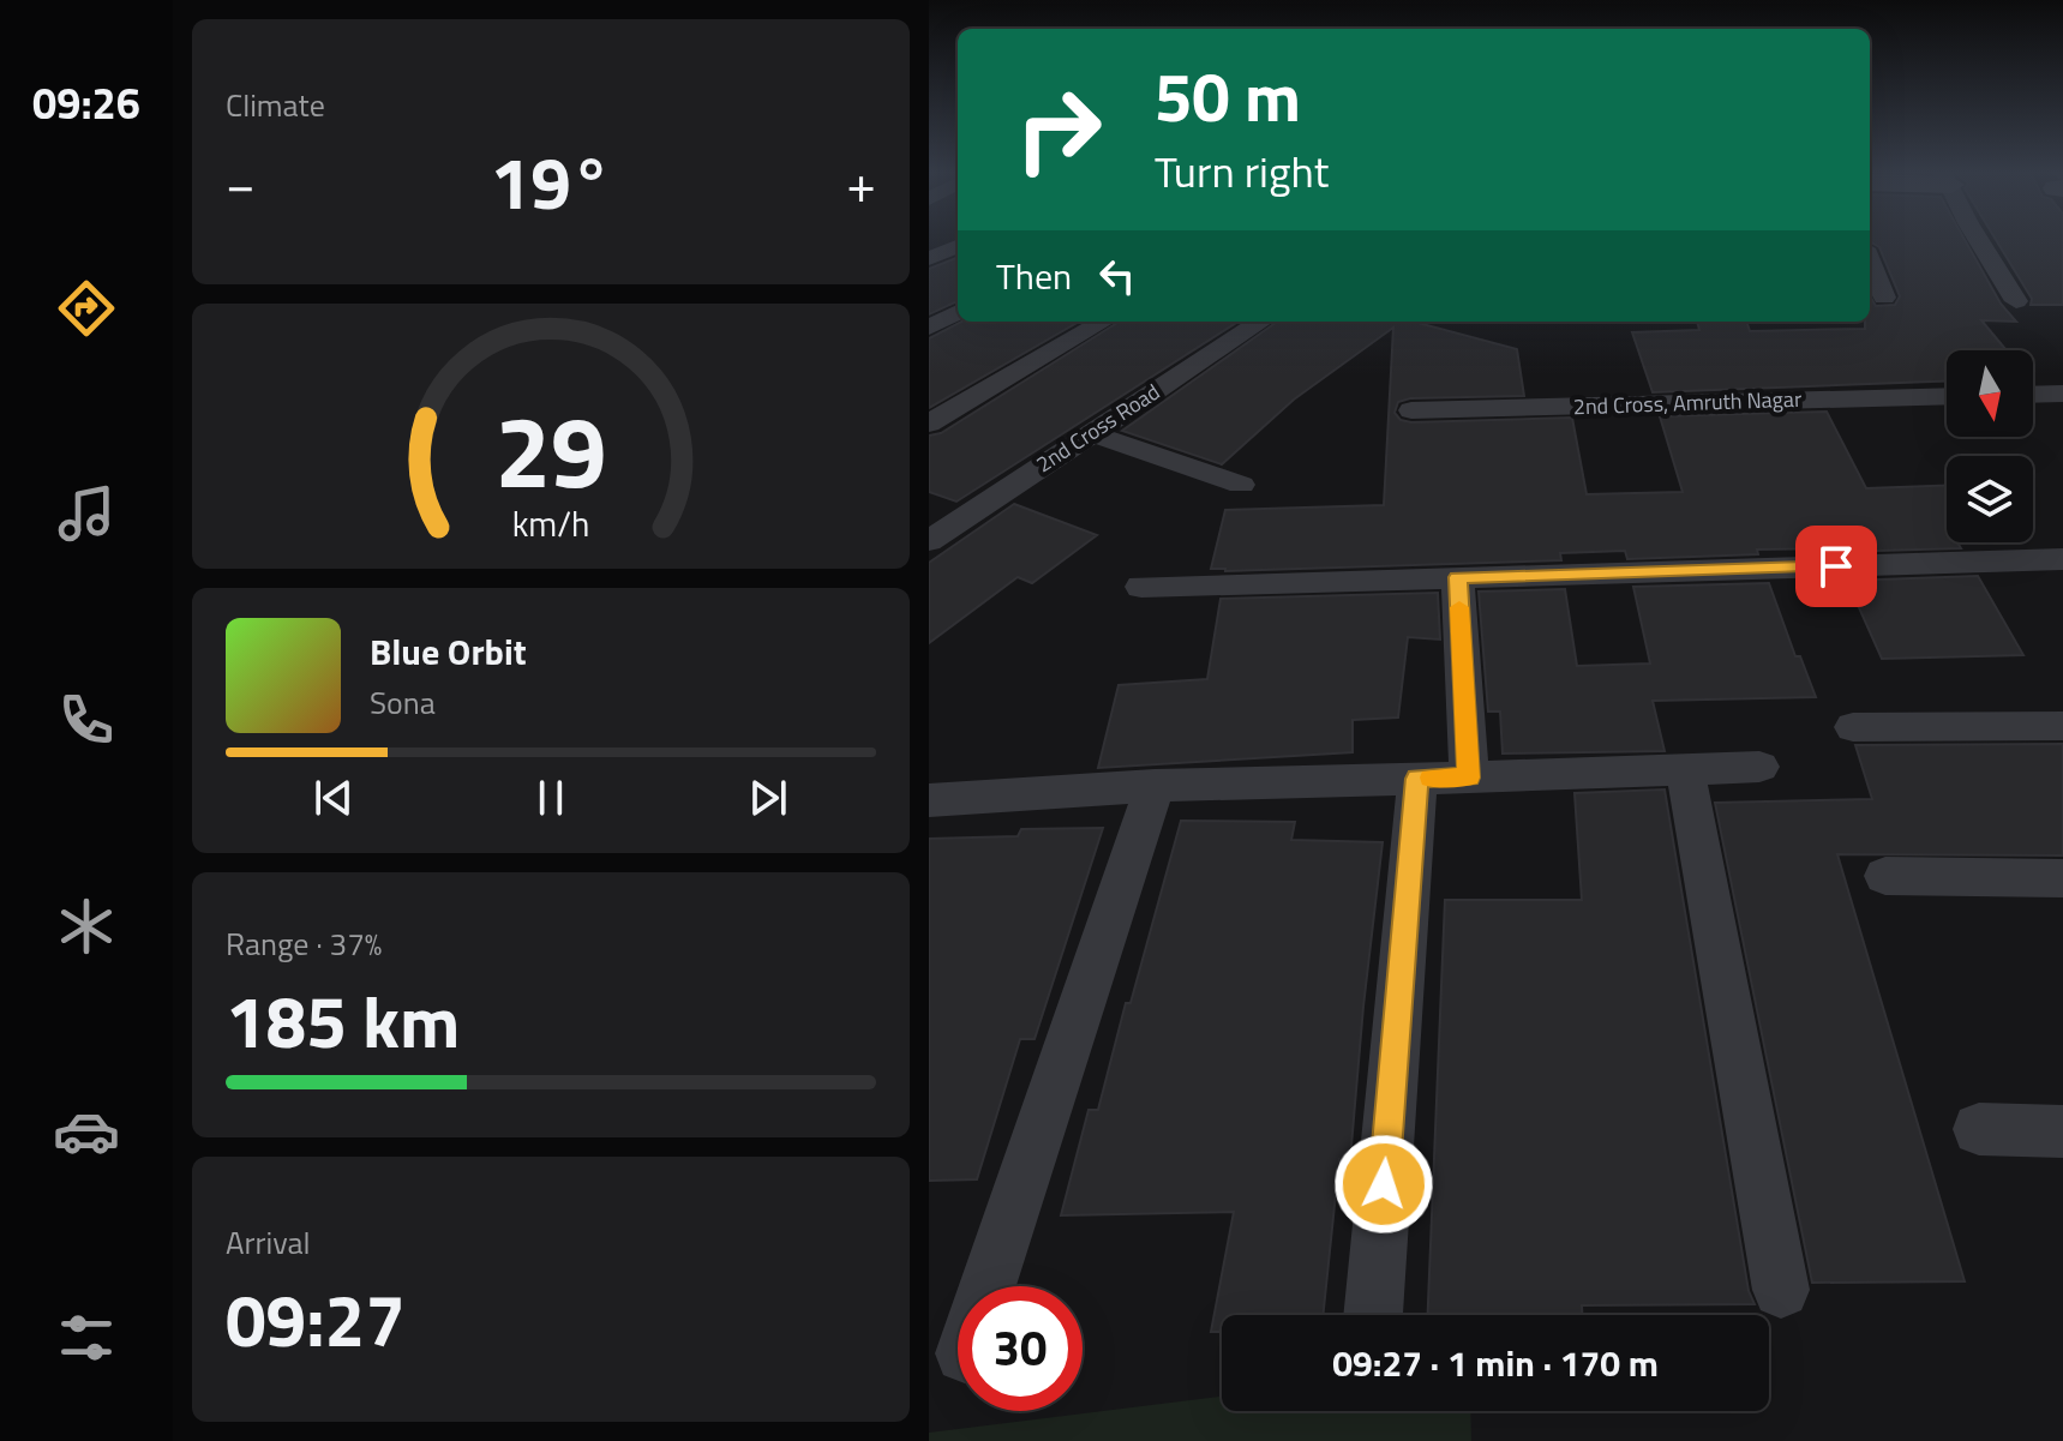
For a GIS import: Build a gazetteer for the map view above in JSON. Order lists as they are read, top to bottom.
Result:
{
  "streets": {
    "street": ["2nd Cross, Amruth Nagar", "2nd Cross Road"]
  },
  "north": "bottom",
  "page": {
    "tabs": "09:26",
    "tile": [
      "Climate",
      ["Range · 37%", "185 km"],
      ["Arrival", "09:27"]
    ],
    "turn": ["50 m", "Turn right"],
    "heat": ["−", "19°", "+"],
    "then": "Then",
    "song": ["Blue Orbit", "Sona"],
    "limit": "30",
    "trip": "09:27 · 1 min · 170 m",
    "gauge": ["29", "km/h"]
  }
}
